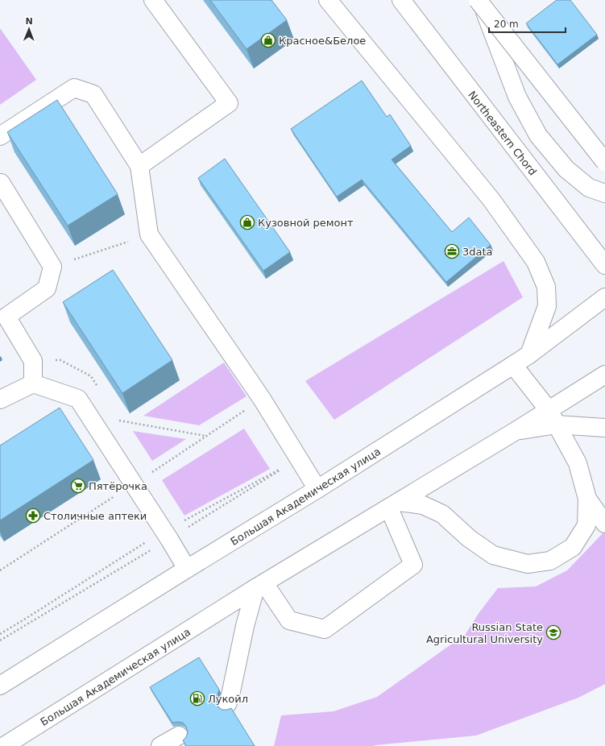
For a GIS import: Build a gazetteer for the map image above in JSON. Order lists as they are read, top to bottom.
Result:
{
  "streets": {
    "main road": ["Northeastern Chord", "Большая Академическая улица"]
  },
  "places": {
    "shop": ["Красное&Белое", "Кузовной ремонт"],
    "office": ["3data"],
    "supermarket": ["Пятёрочка"],
    "pharmacy": ["Столичные аптеки"],
    "school or university": ["Russian State Agricultural University"],
    "fuel station": ["Лукойл"]
  },
  "scale_bar": "20 m",
  "north": "top"
}
